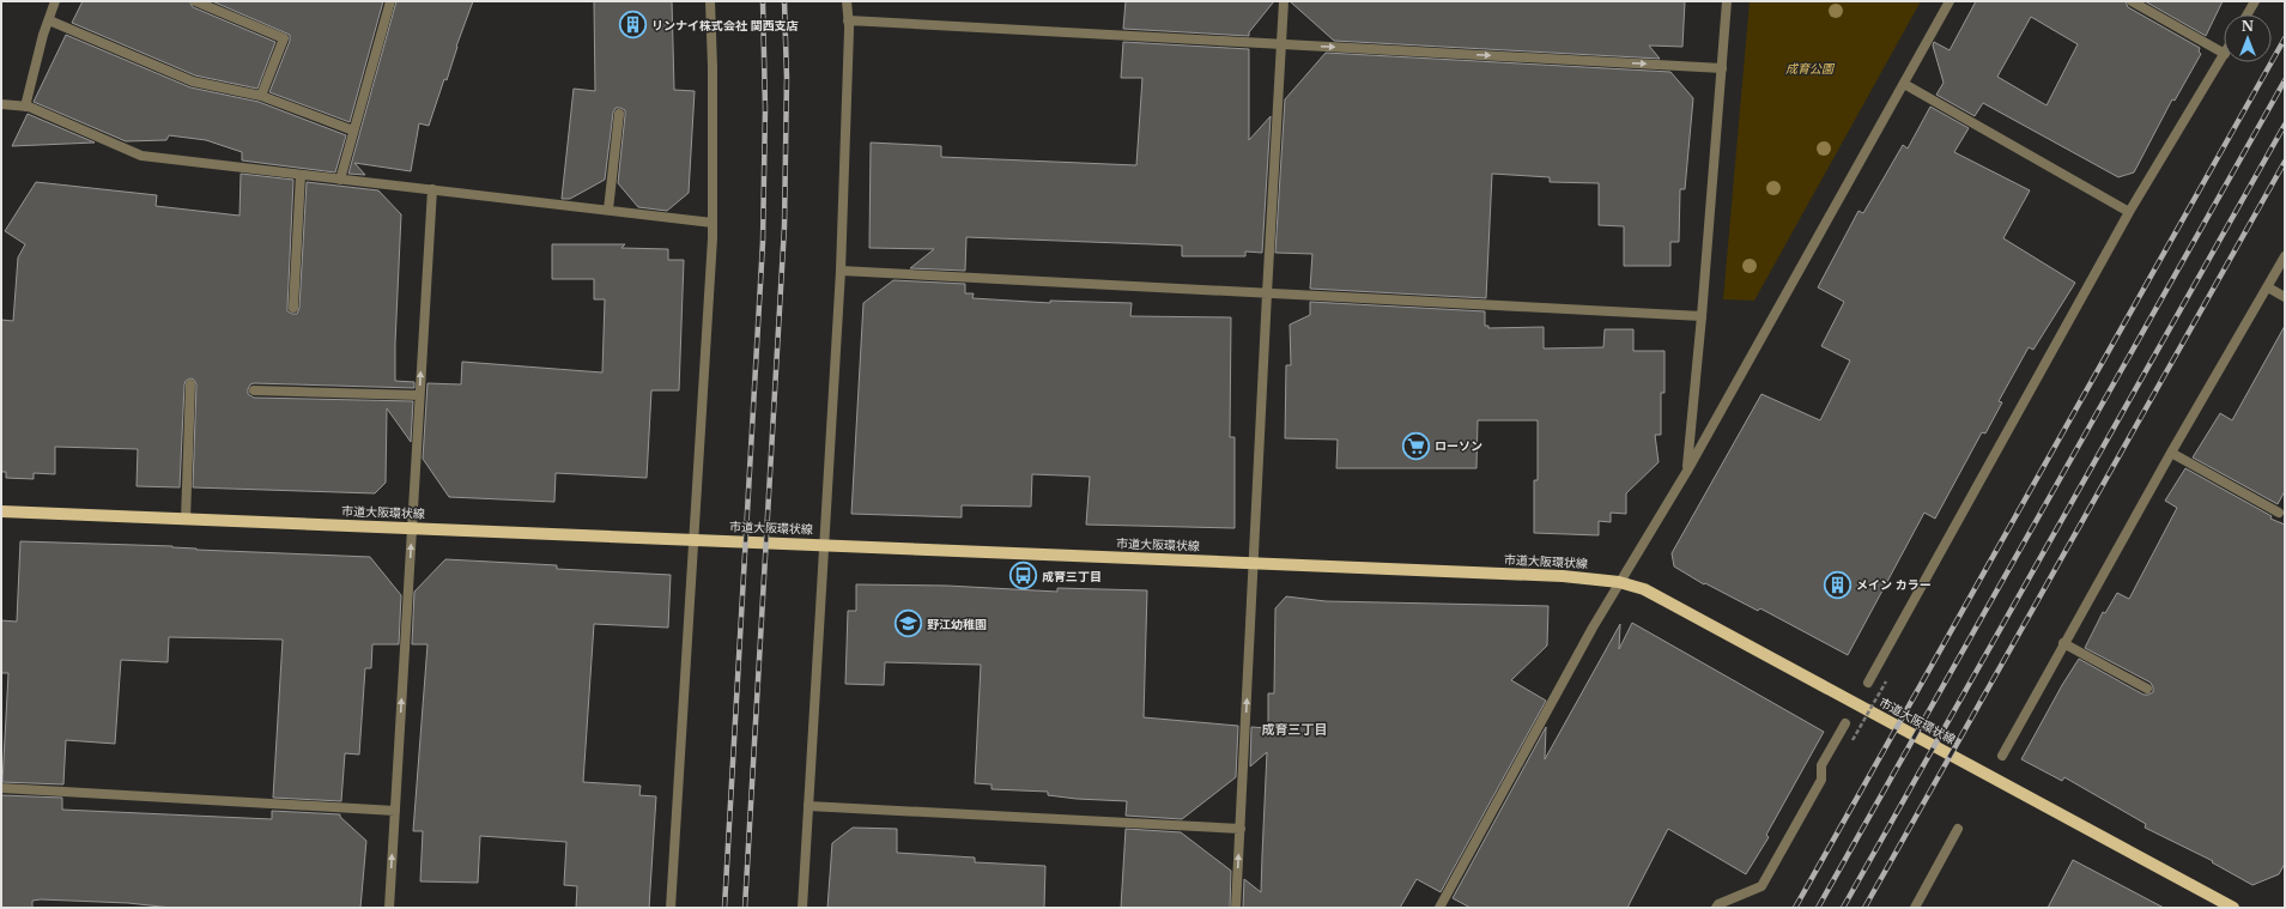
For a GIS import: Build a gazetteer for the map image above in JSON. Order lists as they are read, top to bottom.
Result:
{
  "streets": {
    "main road": ["市道大阪環状線"]
  },
  "districts": ["成育三丁目"],
  "parks": ["成育公園"],
  "places": {
    "building": ["リンナイ株式会社 関西支店", "メイン カラー"],
    "supermarket": ["ローソン"],
    "bus stop": ["成育三丁目"],
    "school or university": ["野江幼稚園"]
  },
  "north": "top"
}
